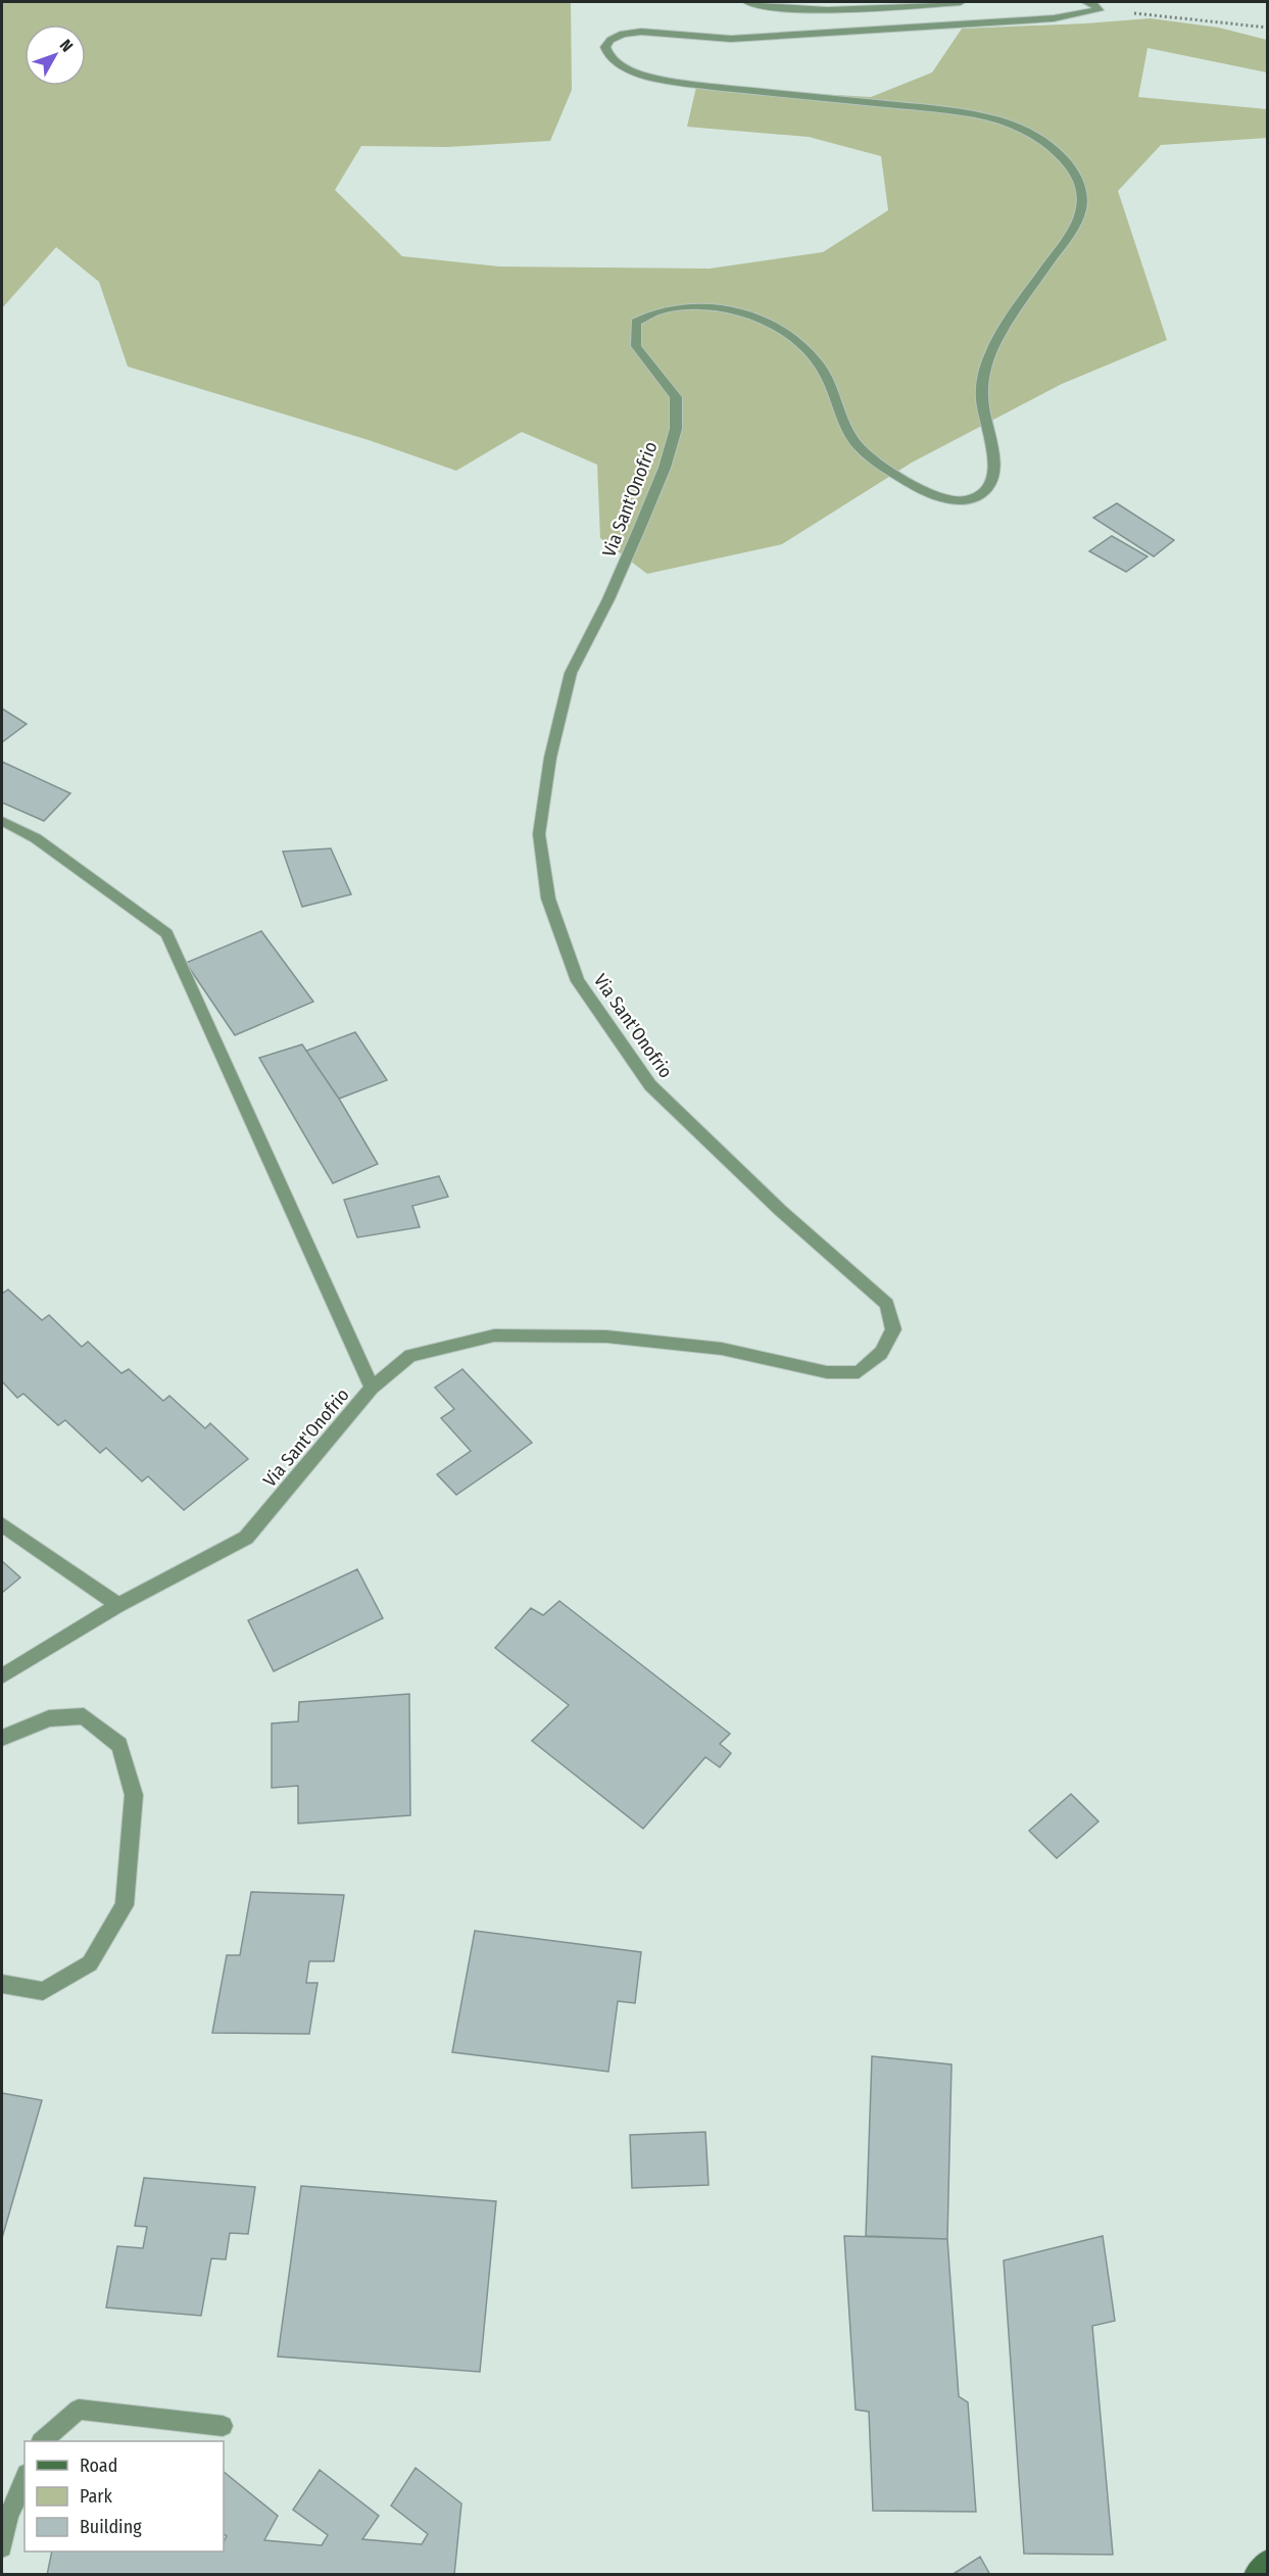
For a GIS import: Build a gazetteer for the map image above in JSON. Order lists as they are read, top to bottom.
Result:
{
  "streets": {
    "street": ["Via Sant'Onofrio"]
  },
  "legend": ["Road", "Park", "Building"],
  "north": "top right"
}
